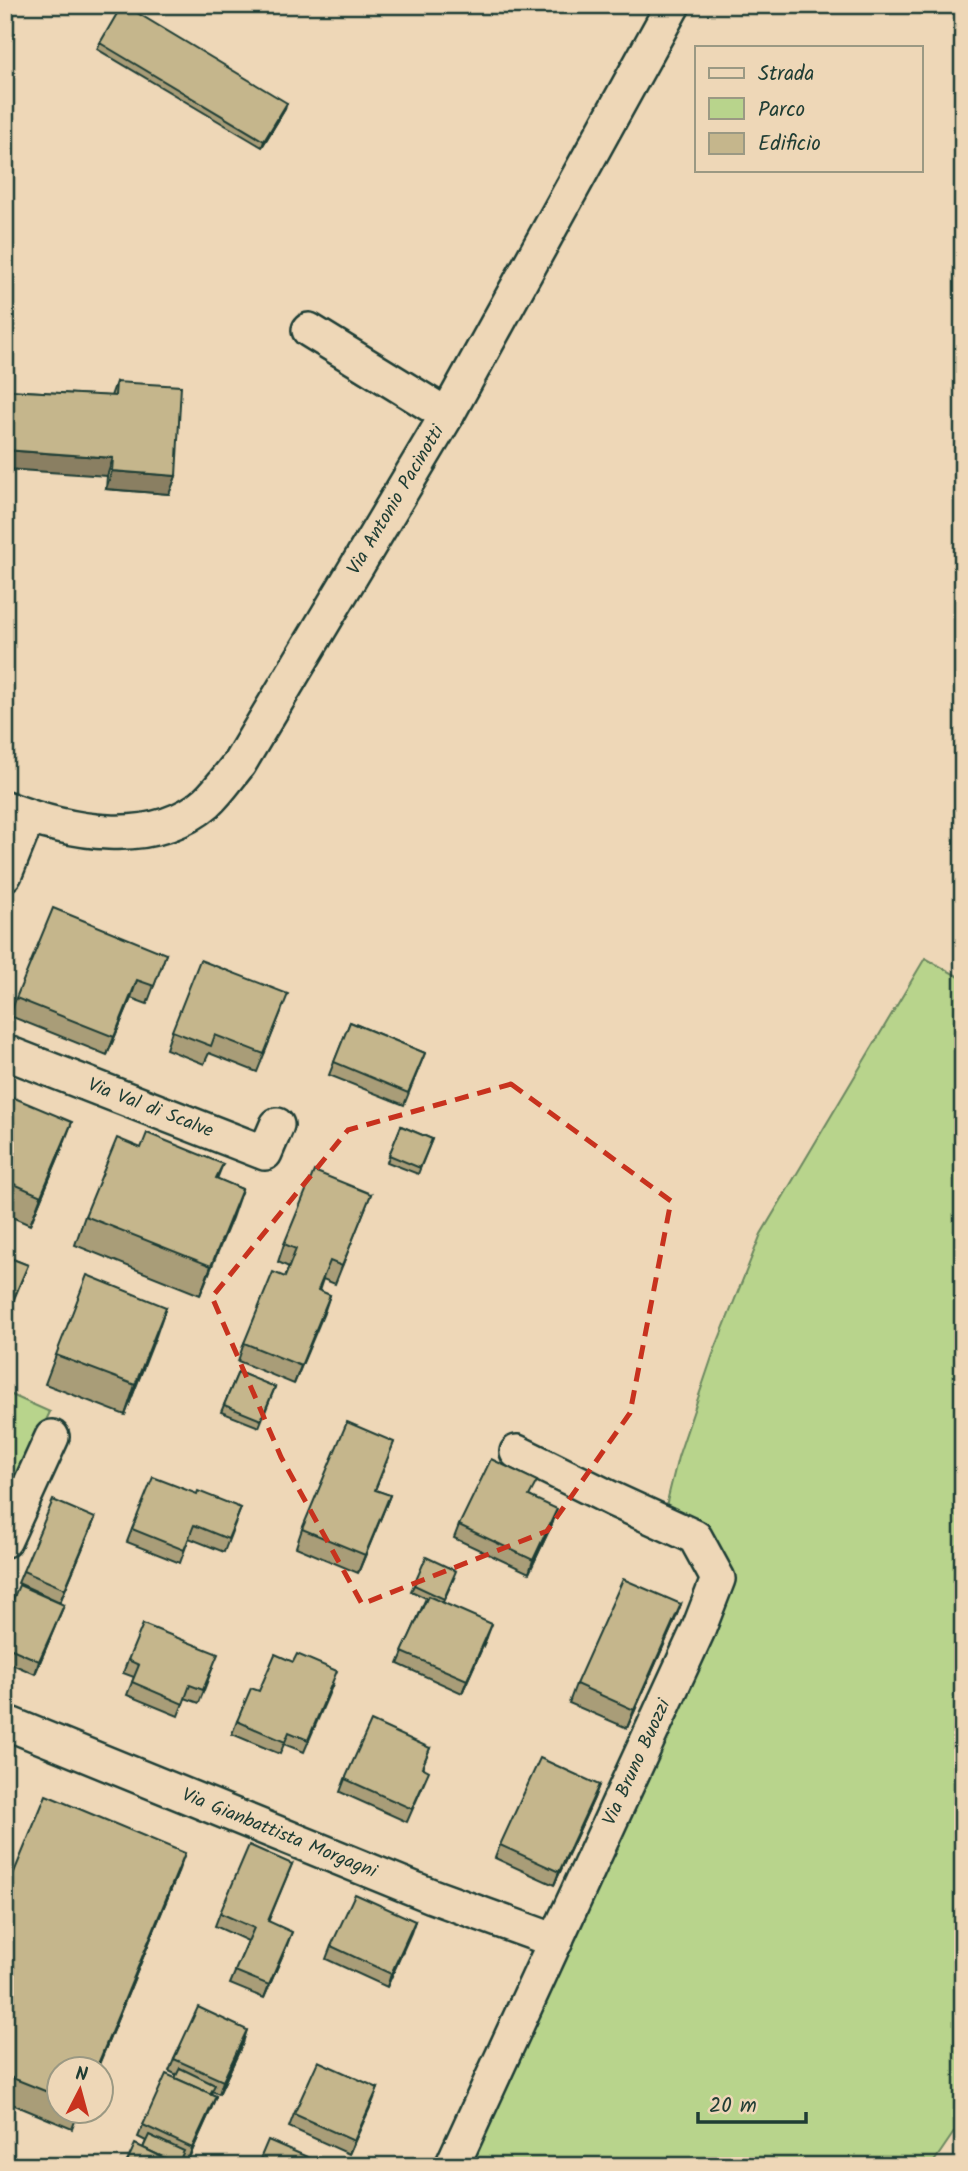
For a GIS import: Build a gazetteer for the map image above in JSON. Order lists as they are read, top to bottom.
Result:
{
  "streets": {
    "street": [
      "Via Antonio Pacinotti",
      "Via Val di Scalve",
      "Via Bruno Buozzi",
      "Via Gianbattista Morgagni"
    ]
  },
  "crossings": [
    ["Via Bruno Buozzi", "Via Gianbattista Morgagni"]
  ],
  "legend": ["Strada", "Parco", "Edificio"],
  "scale_bar": "20 m",
  "north": "top"
}
